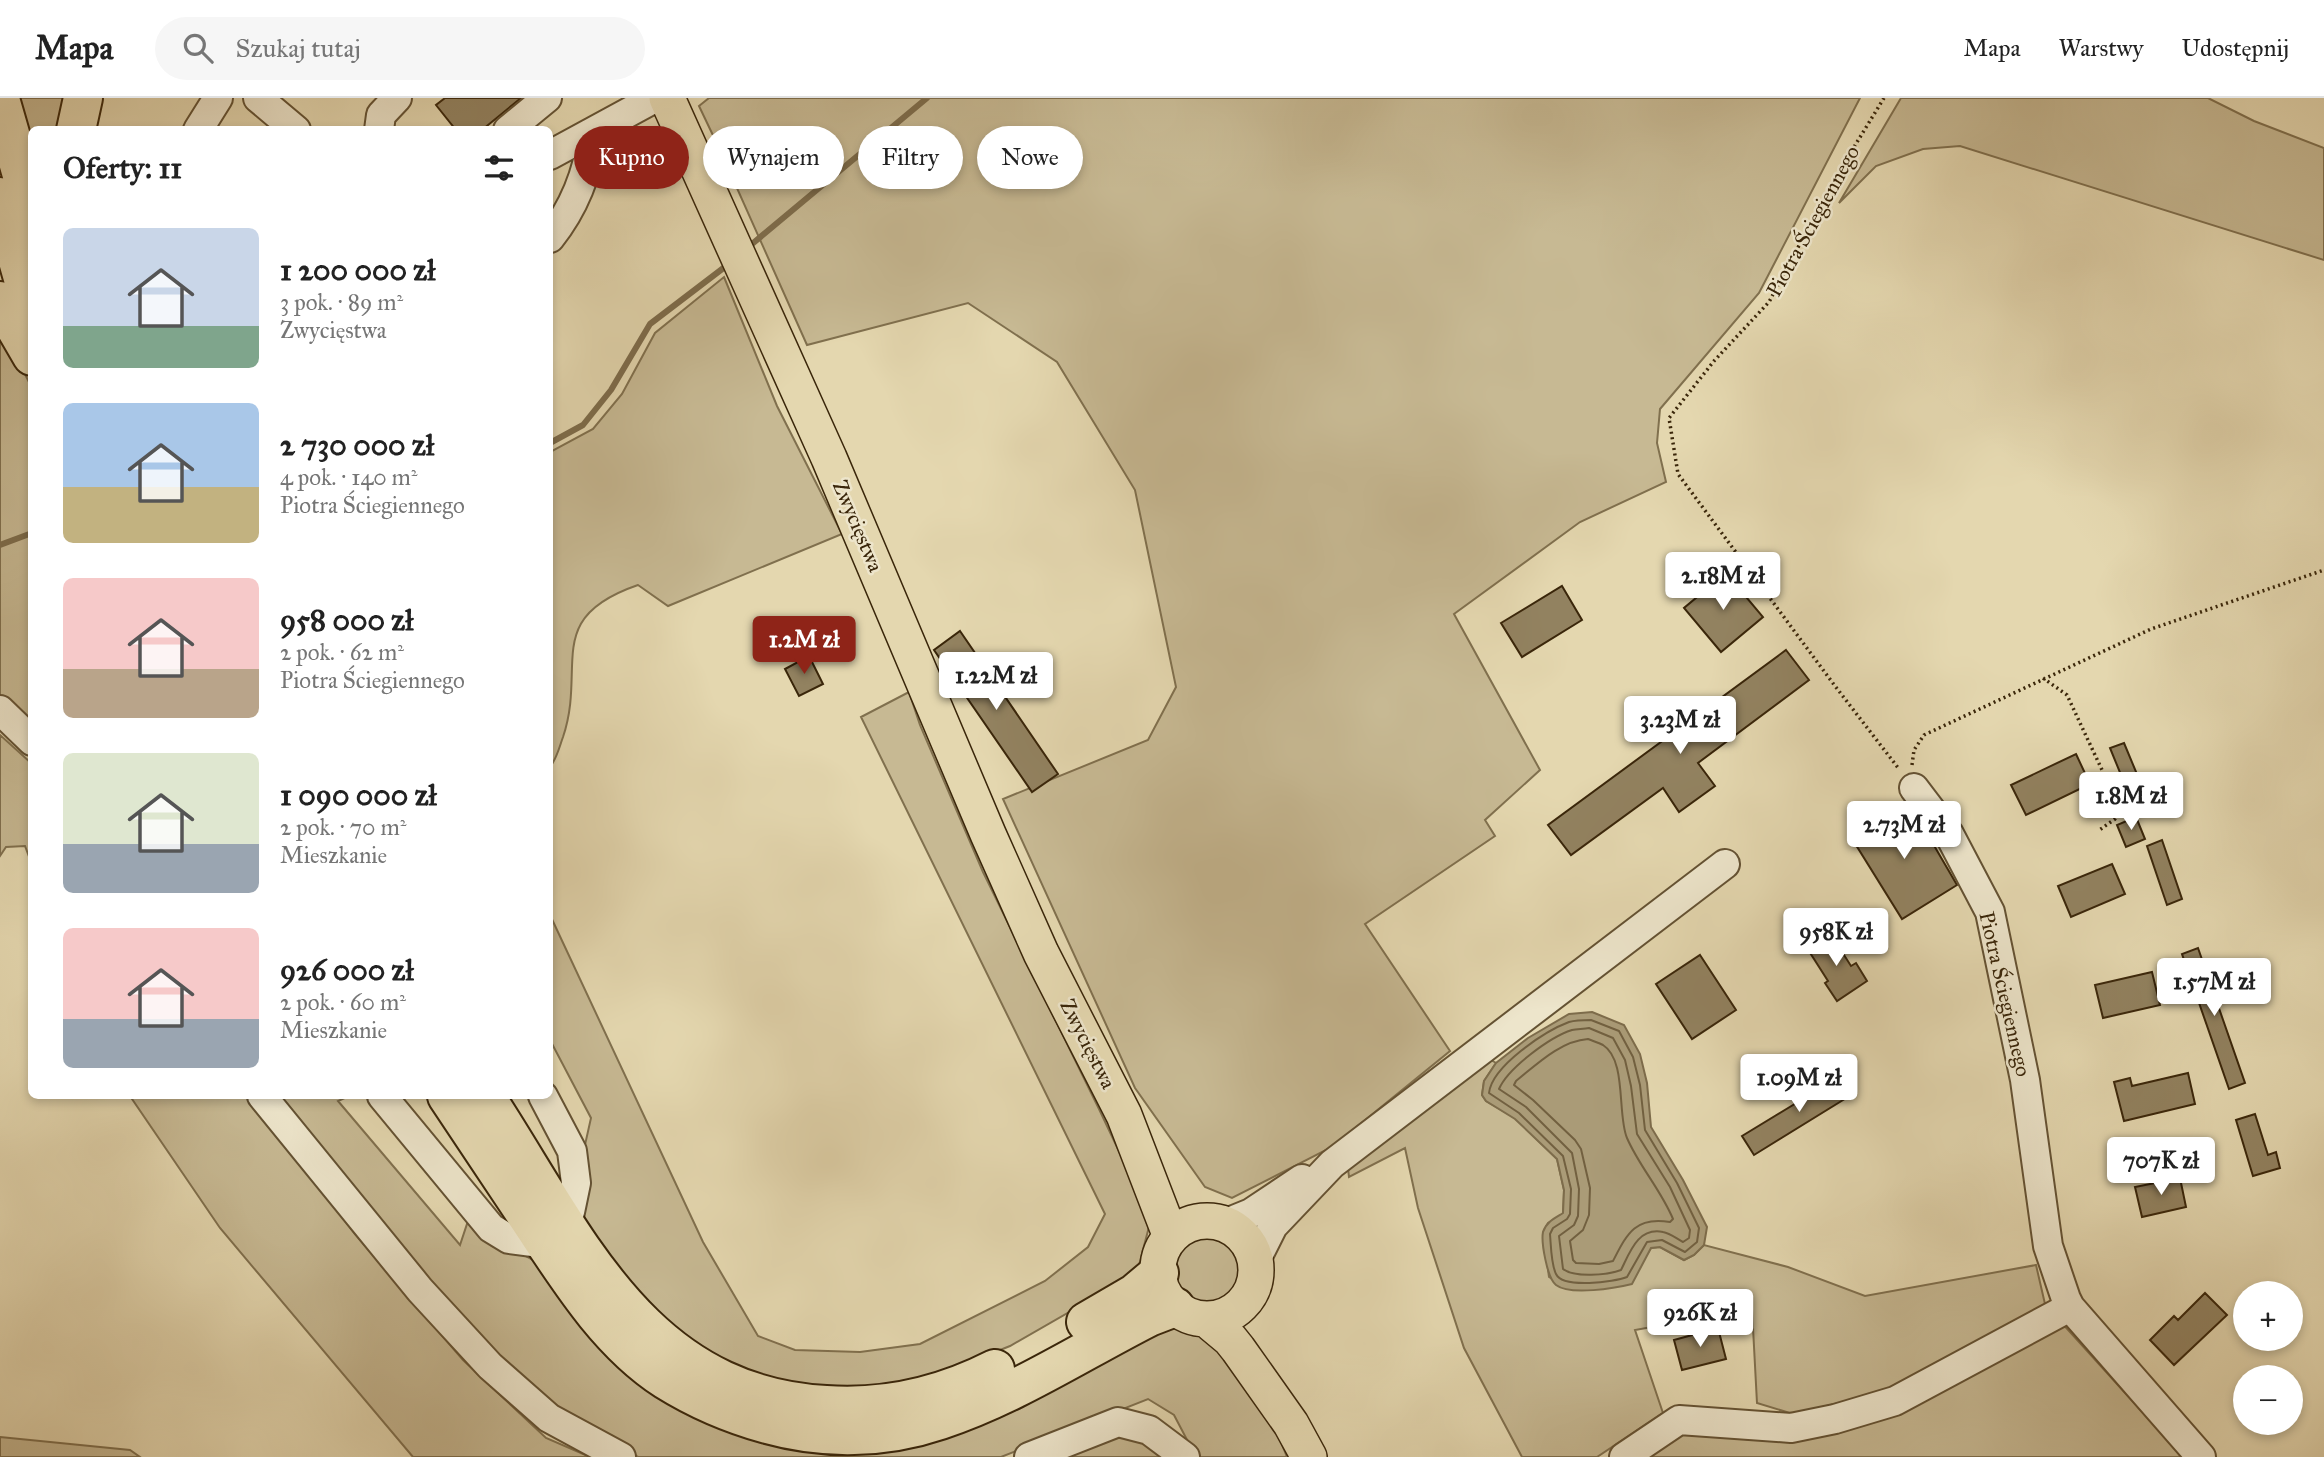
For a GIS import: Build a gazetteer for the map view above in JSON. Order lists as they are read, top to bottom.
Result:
{
  "streets": {
    "main road": ["Zwycięstwa"],
    "street": ["Piotra Ściegiennego"]
  },
  "page": {
    "header": "Mapa",
    "search": "Szukaj tutaj",
    "nav": ["Mapa", "Warstwy", "Udostępnij"],
    "chip": [
      "Kupno",
      "Wynajem",
      "Filtry",
      "Nowe"
    ],
    "heading": "Oferty: 11",
    "list": [
      {
        "name": "1 200 000 zł",
        "note": "3 pok. · 89 m² · Zwycięstwa"
      },
      {
        "name": "2 730 000 zł",
        "note": "4 pok. · 140 m² · Piotra Ściegiennego"
      },
      {
        "name": "958 000 zł",
        "note": "2 pok. · 62 m² · Piotra Ściegiennego"
      },
      {
        "name": "1 090 000 zł",
        "note": "2 pok. · 70 m² · Mieszkanie"
      },
      {
        "name": "926 000 zł",
        "note": "2 pok. · 60 m² · Mieszkanie"
      }
    ],
    "price": [
      "2.18M zł",
      "1.2M zł",
      "1.22M zł",
      "3.23M zł",
      "1.8M zł",
      "2.73M zł",
      "958K zł",
      "1.57M zł",
      "1.09M zł",
      "707K zł",
      "926K zł"
    ],
    "map_buttons": ["+", "−"]
  }
}
